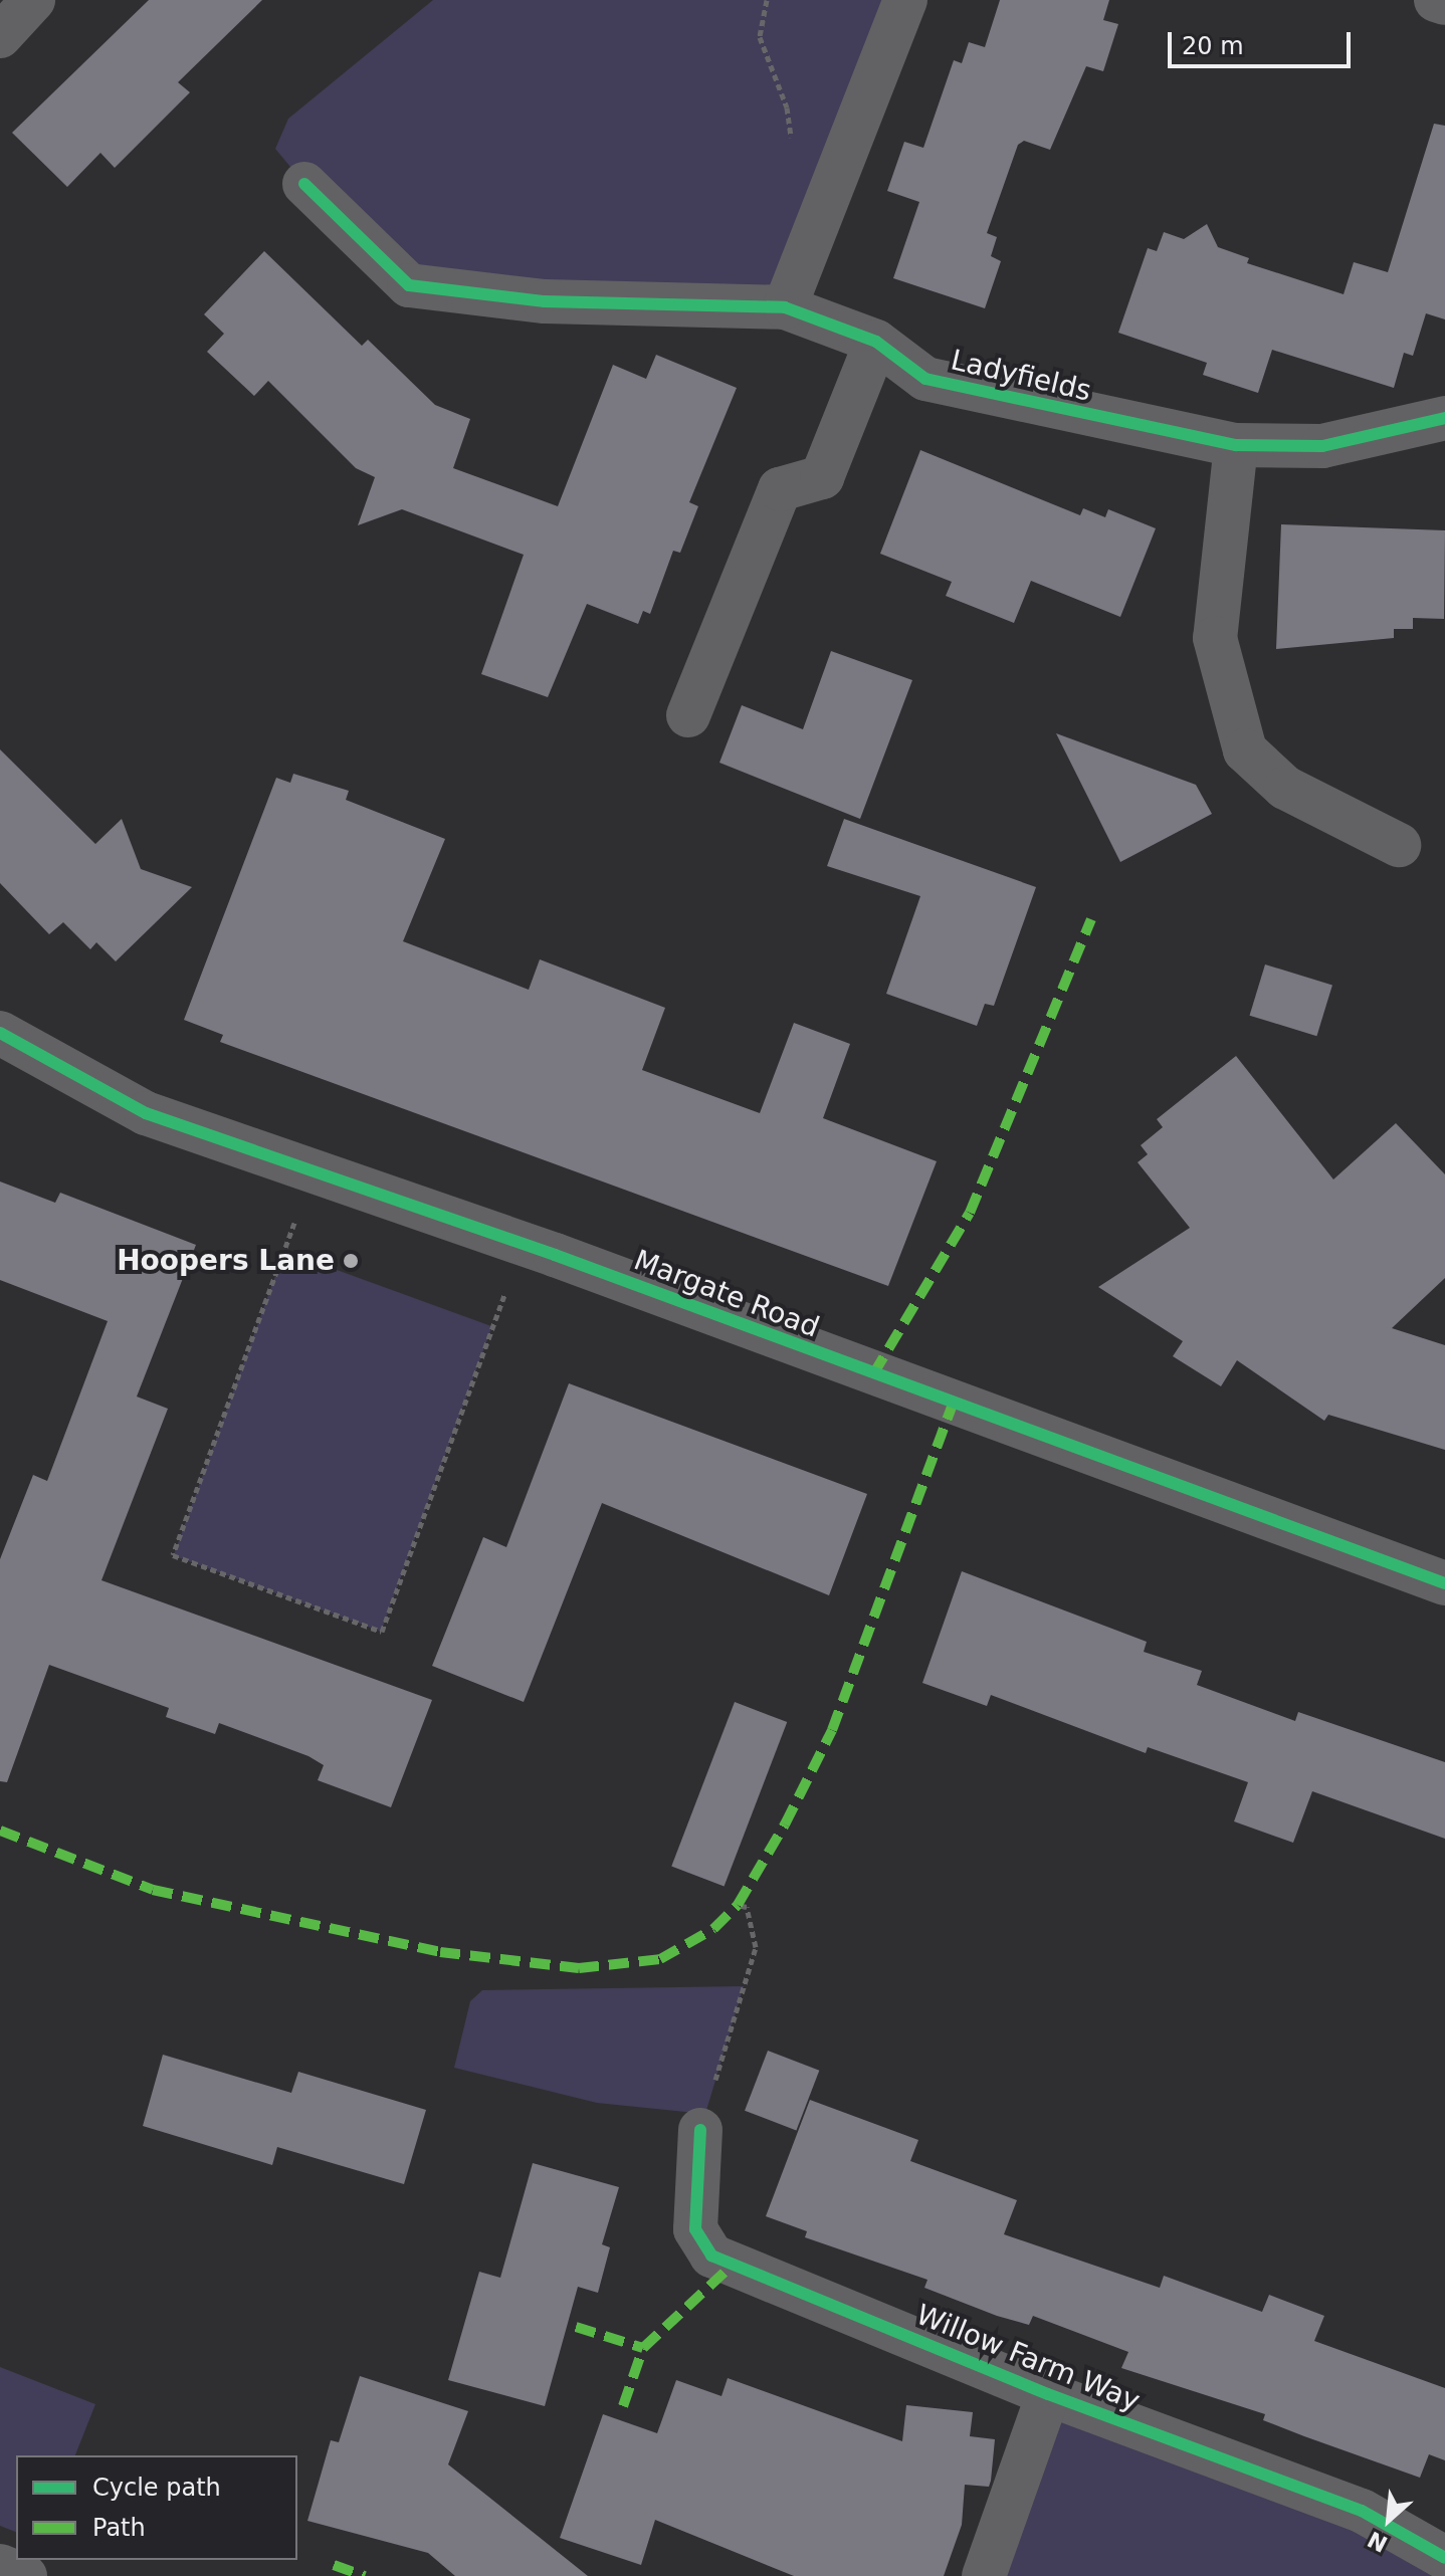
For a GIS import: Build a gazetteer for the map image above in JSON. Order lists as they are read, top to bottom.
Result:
{
  "streets": {
    "street": ["Ladyfields", "Margate Road", "Willow Farm Way"]
  },
  "places": ["Hoopers Lane"],
  "legend": ["Cycle path", "Path"],
  "scale_bar": "20 m",
  "north": "bottom left"
}
